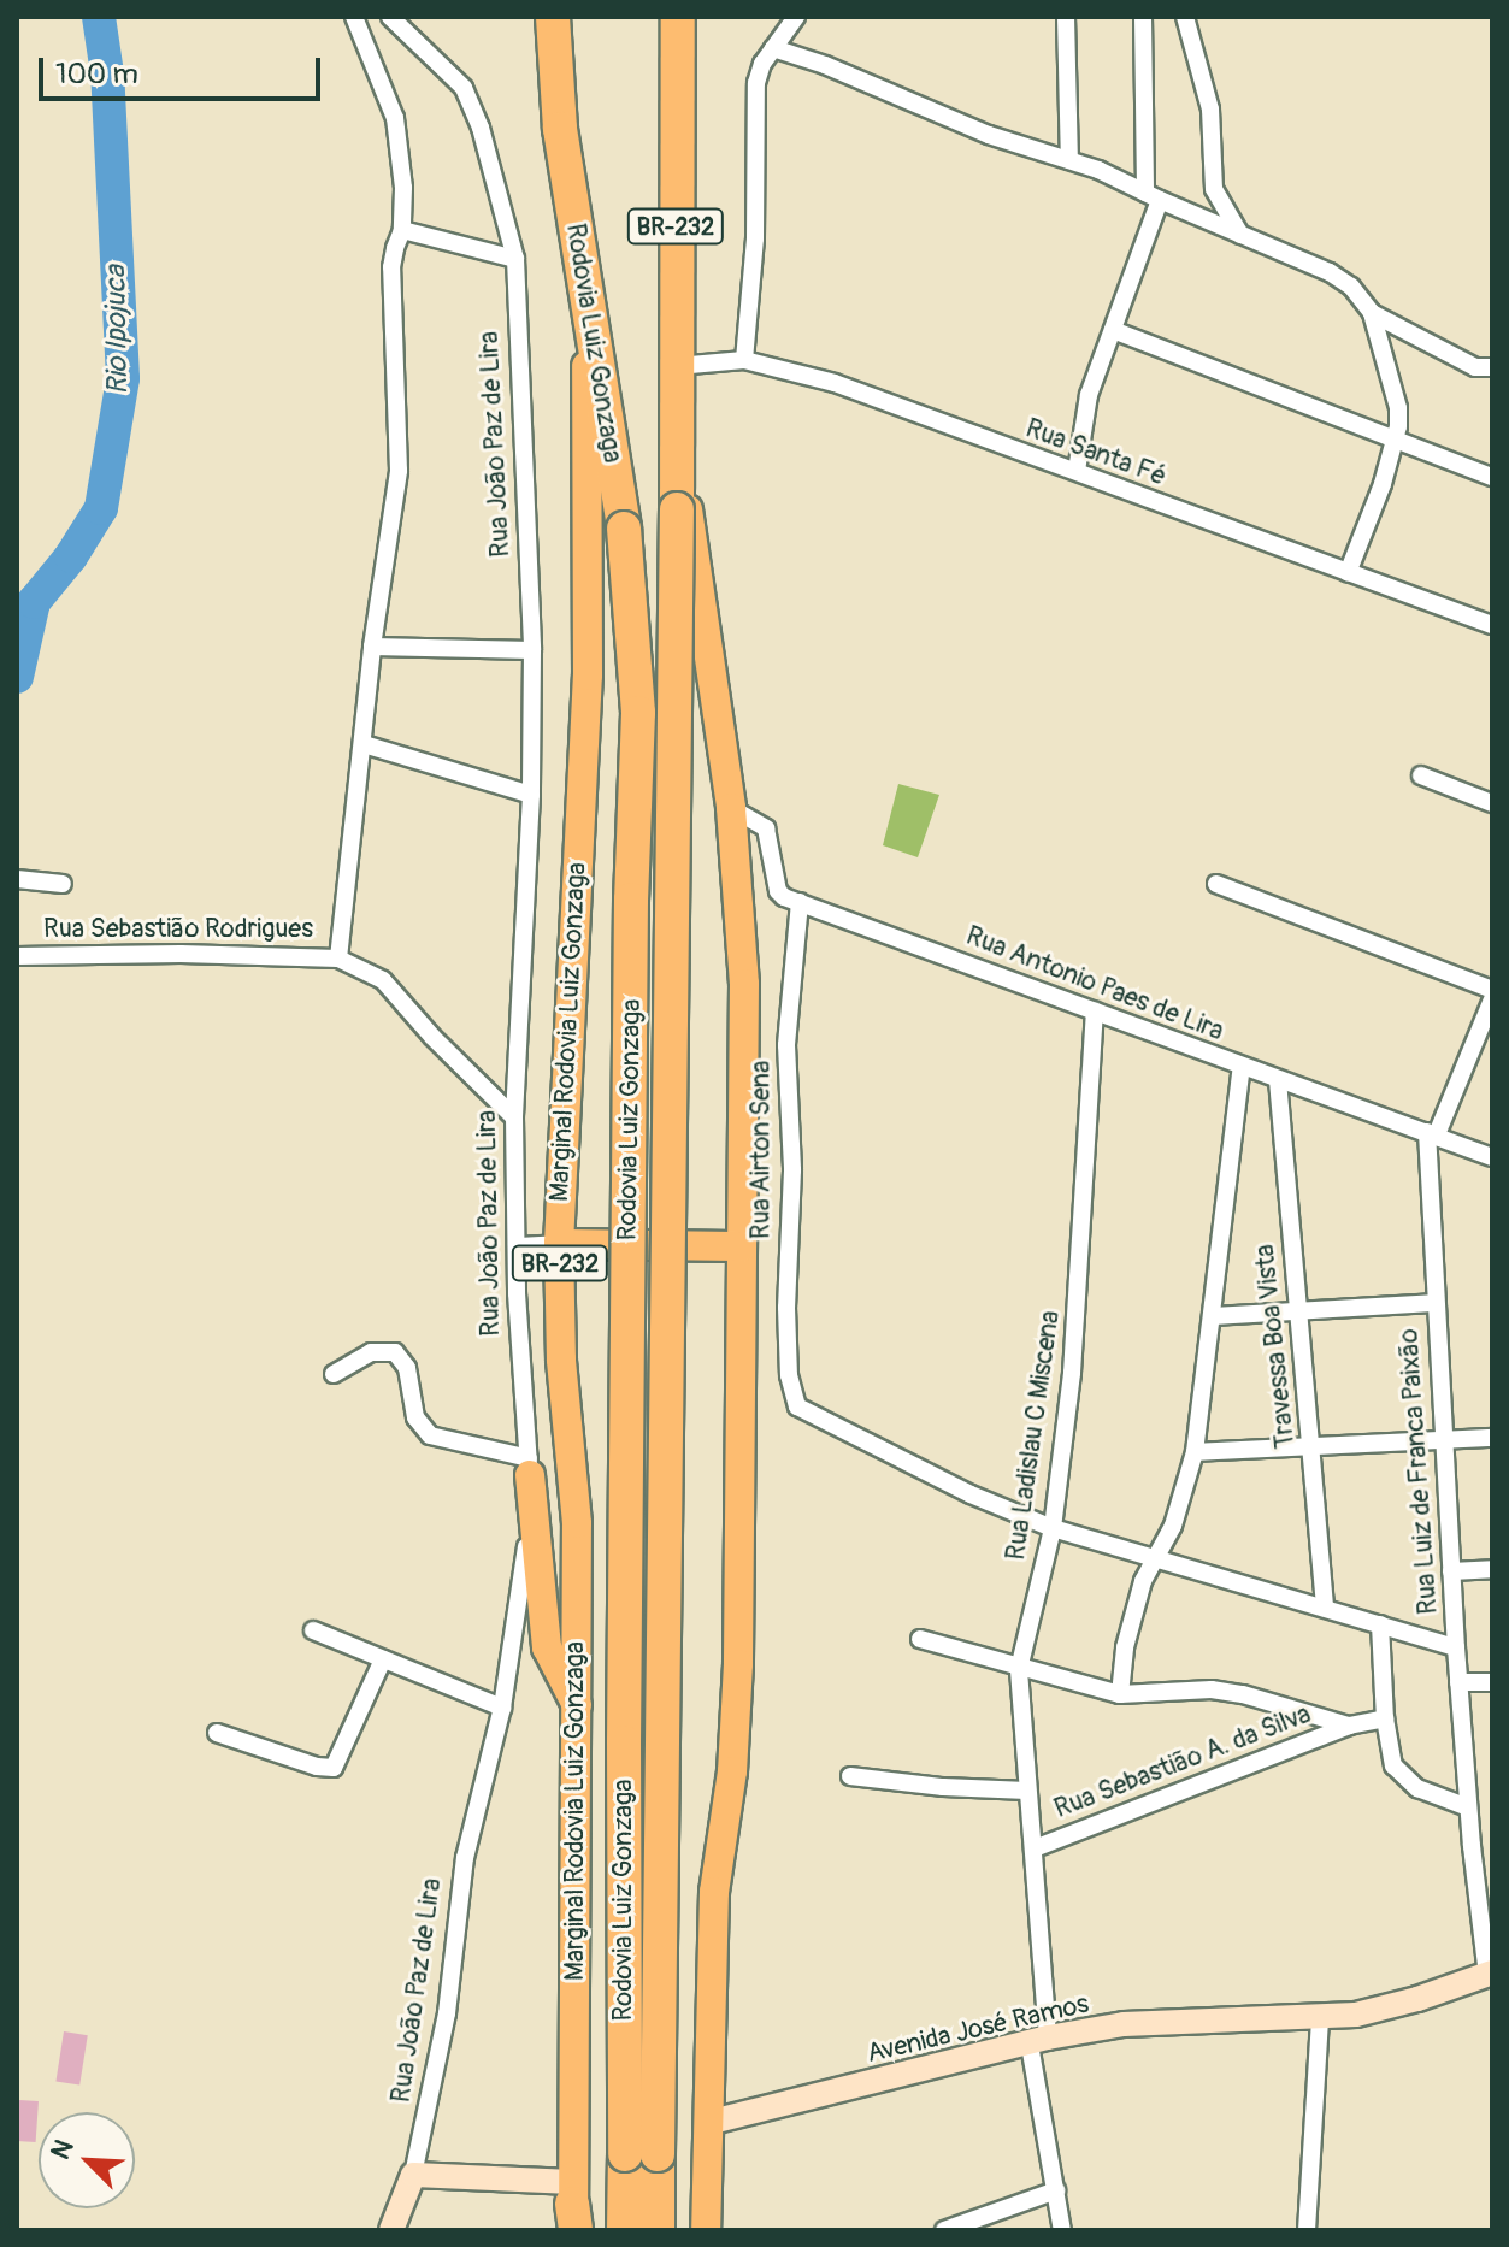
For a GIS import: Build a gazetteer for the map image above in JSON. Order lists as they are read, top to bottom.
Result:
{
  "streets": {
    "highway": ["BR-232", "Rodovia Luiz Gonzaga"],
    "main road": ["Marginal Rodovia Luiz Gonzaga"],
    "street": [
      "Rua João Paz de Lira",
      "Rua Santa Fé",
      "Rua Sebastião Rodrigues",
      "Rua Antonio Paes de Lira",
      "Rua Airton Sena",
      "Travessa Boa Vista",
      "Rua Ladislau C Miscena",
      "Rua Luiz de Franca Paixão",
      "Rua Sebastião A. da Silva",
      "Avenida José Ramos"
    ]
  },
  "crossings": [
    ["BR-232", "Rodovia Luiz Gonzaga"],
    ["BR-232", "Avenida José Ramos"],
    ["Rodovia Luiz Gonzaga", "Rua Santa Fé"],
    ["Rodovia Luiz Gonzaga", "Marginal Rodovia Luiz Gonzaga"],
    ["Rua João Paz de Lira", "Rua Sebastião Rodrigues"],
    ["Rua Antonio Paes de Lira", "Rua Airton Sena"],
    ["Rua Antonio Paes de Lira", "Travessa Boa Vista"],
    ["Rua Antonio Paes de Lira", "Rua Ladislau C Miscena"],
    ["Rua Antonio Paes de Lira", "Rua Luiz de Franca Paixão"],
    ["Rua Airton Sena", "Rua Ladislau C Miscena"],
    ["Rua Ladislau C Miscena", "Rua Sebastião A. da Silva"],
    ["Rua Ladislau C Miscena", "Avenida José Ramos"],
    ["Rua Luiz de Franca Paixão", "Rua Sebastião A. da Silva"],
    ["Rua Luiz de Franca Paixão", "Avenida José Ramos"]
  ],
  "water": ["Rio Ipojuca"],
  "scale_bar": "100 m",
  "north": "top left"
}
